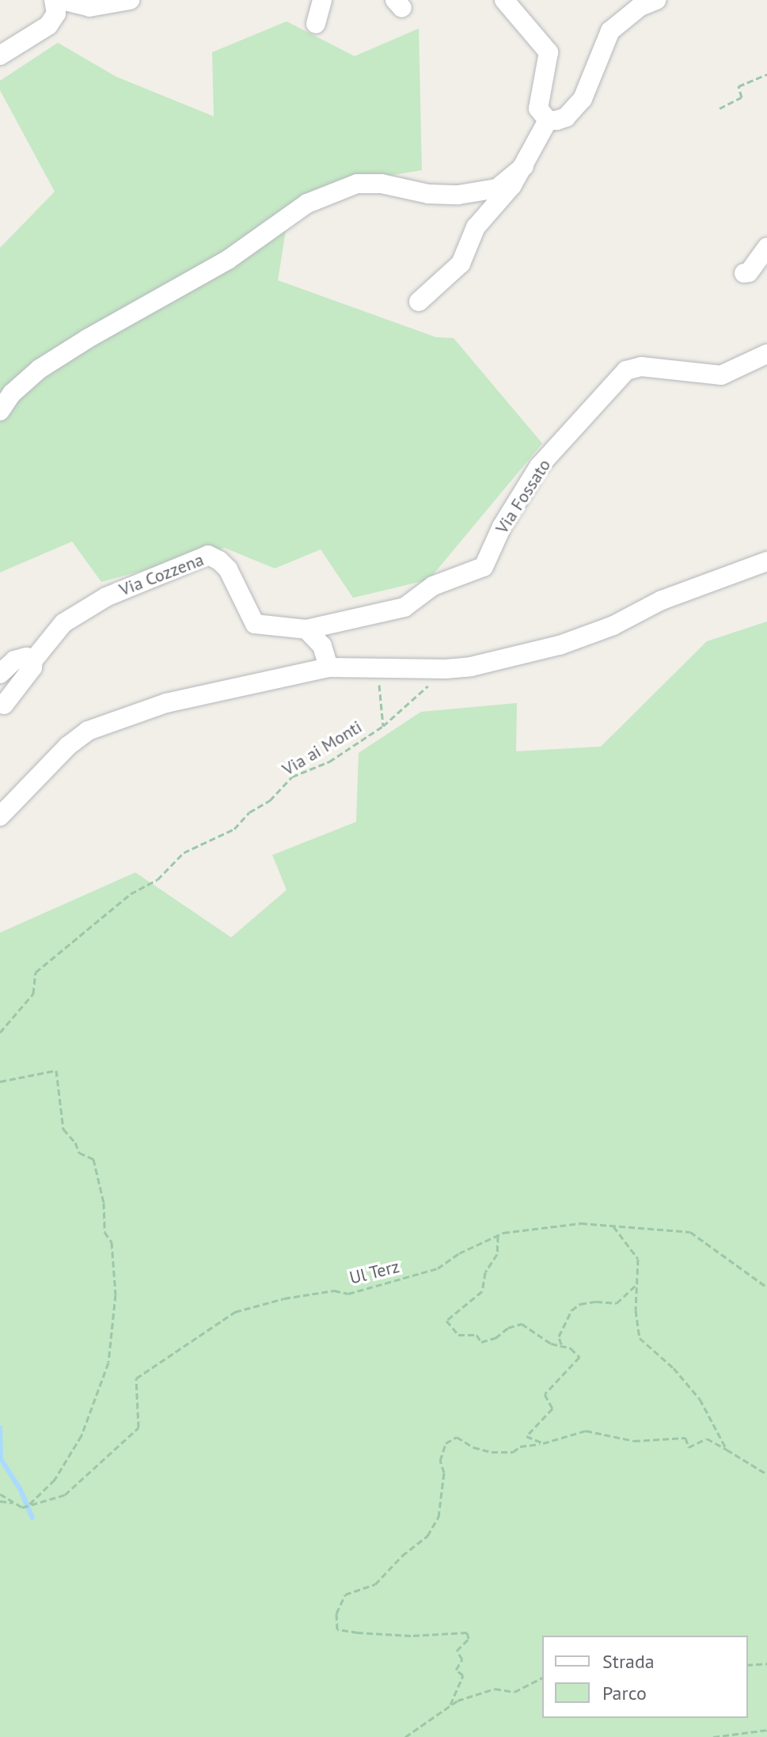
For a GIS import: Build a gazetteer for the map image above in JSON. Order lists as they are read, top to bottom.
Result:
{
  "streets": {
    "street": ["Via Fossato", "Via Cozzena"],
    "path": ["Via ai Monti", "Ul Terz"]
  },
  "crossings": [
    ["Via Fossato", "Via Cozzena"]
  ],
  "legend": ["Strada", "Parco"]
}
